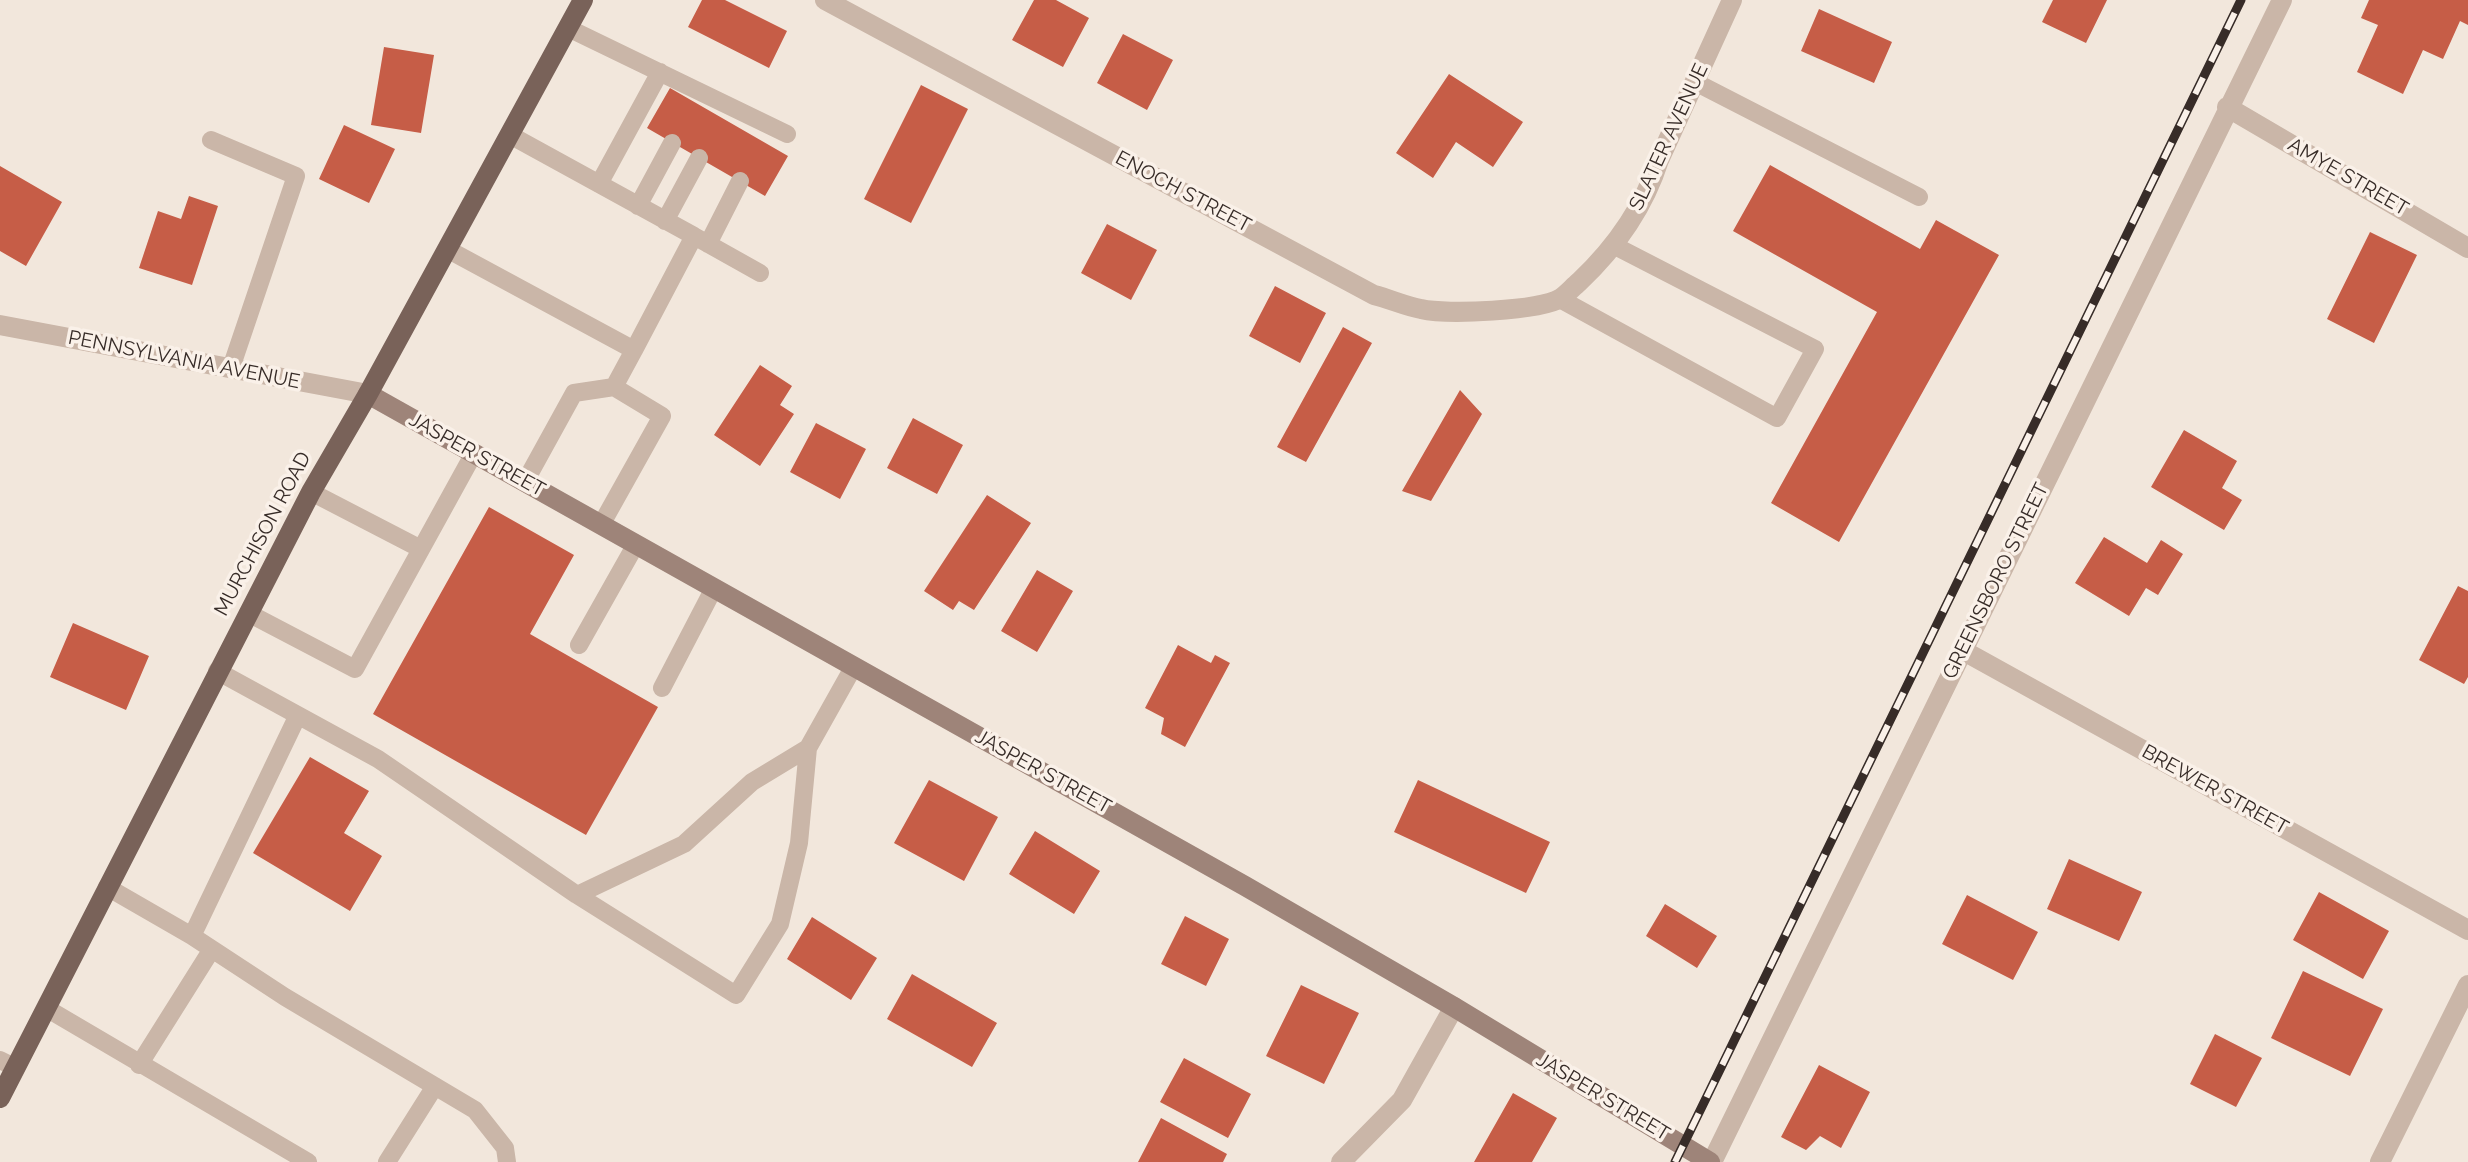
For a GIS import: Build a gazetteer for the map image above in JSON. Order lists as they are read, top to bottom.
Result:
{
  "streets": {
    "main road": ["MURCHISON ROAD"],
    "street": [
      "SLATER AVENUE",
      "AMYE STREET",
      "ENOCH STREET",
      "PENNSYLVANIA AVENUE",
      "JASPER STREET",
      "GREENSBORO STREET",
      "BREWER STREET"
    ]
  },
  "crossings": [
    ["SLATER AVENUE", "ENOCH STREET"],
    ["AMYE STREET", "GREENSBORO STREET"],
    ["PENNSYLVANIA AVENUE", "JASPER STREET"],
    ["PENNSYLVANIA AVENUE", "MURCHISON ROAD"],
    ["JASPER STREET", "MURCHISON ROAD"],
    ["JASPER STREET", "GREENSBORO STREET"],
    ["GREENSBORO STREET", "BREWER STREET"]
  ]
}
